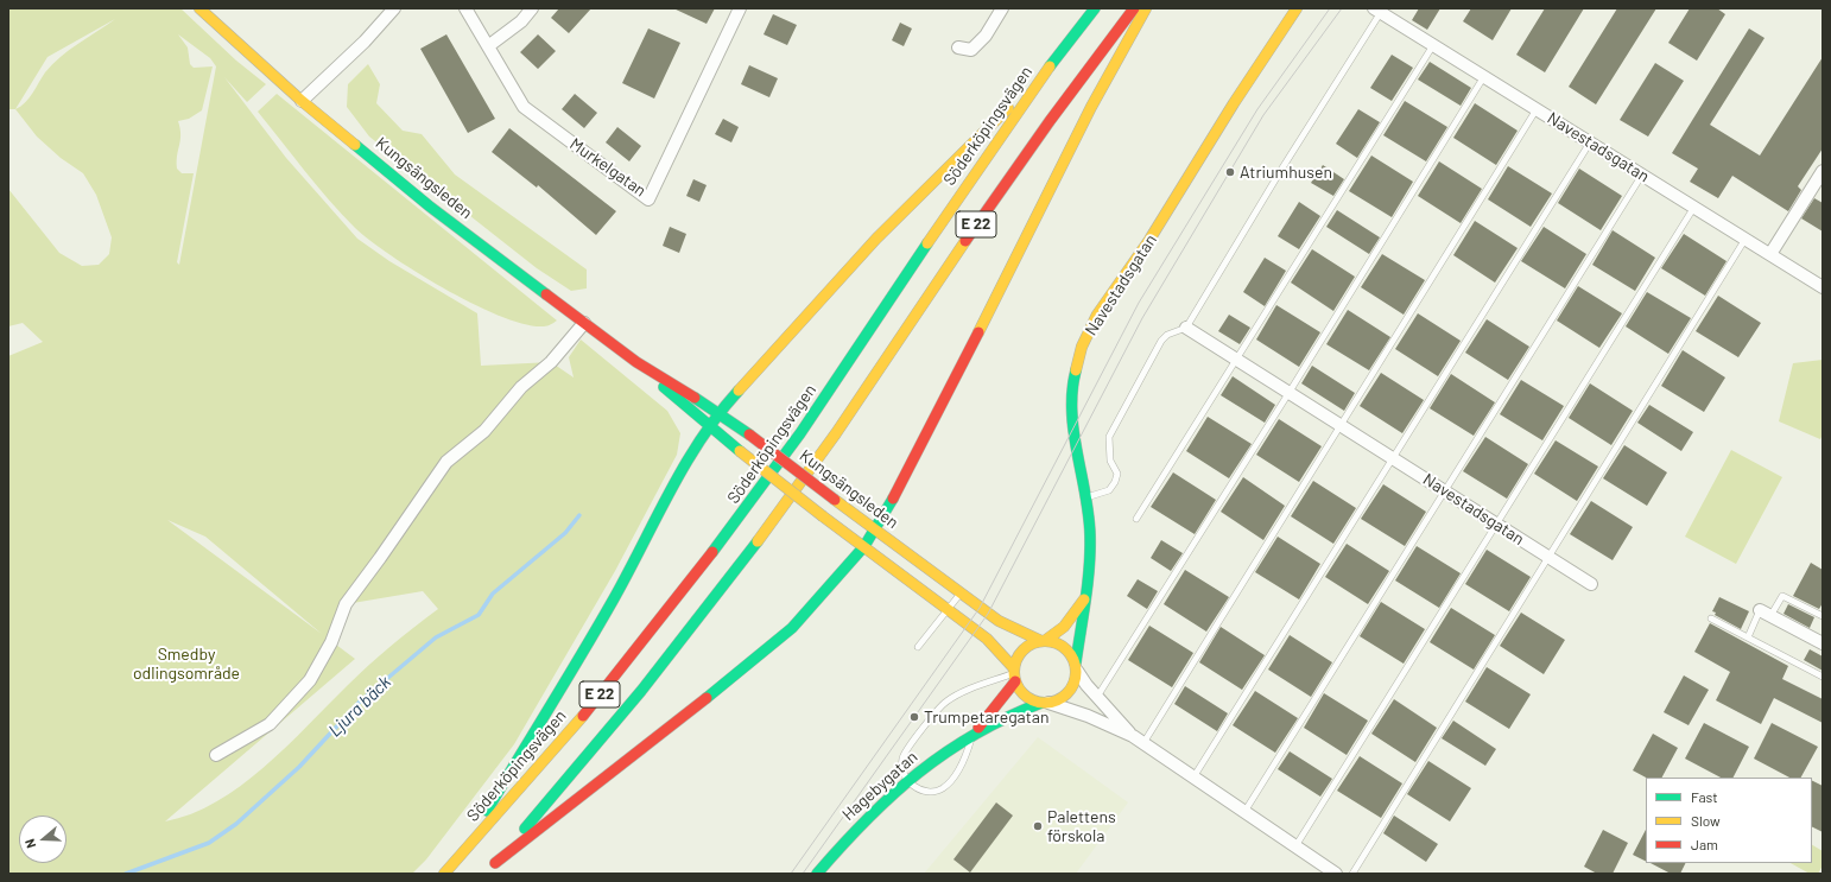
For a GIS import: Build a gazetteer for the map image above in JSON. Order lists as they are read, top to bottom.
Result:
{
  "streets": {
    "main road": [
      "Söderköpingsvägen",
      "Navestadsgatan",
      "Kungsängsleden",
      "E 22",
      "Hagebygatan"
    ],
    "street": ["Murkelgatan"]
  },
  "crossings": [
    ["Navestadsgatan", "Kungsängsleden"],
    ["Navestadsgatan", "Hagebygatan"],
    ["Kungsängsleden", "E 22"],
    ["Kungsängsleden", "Hagebygatan"]
  ],
  "water": ["Ljura bäck"],
  "parks": ["Smedby odlingsområde"],
  "places": ["Atriumhusen", "Trumpetaregatan", "Palettens förskola"],
  "legend": ["Fast", "Slow", "Jam"],
  "north": "left"
}
